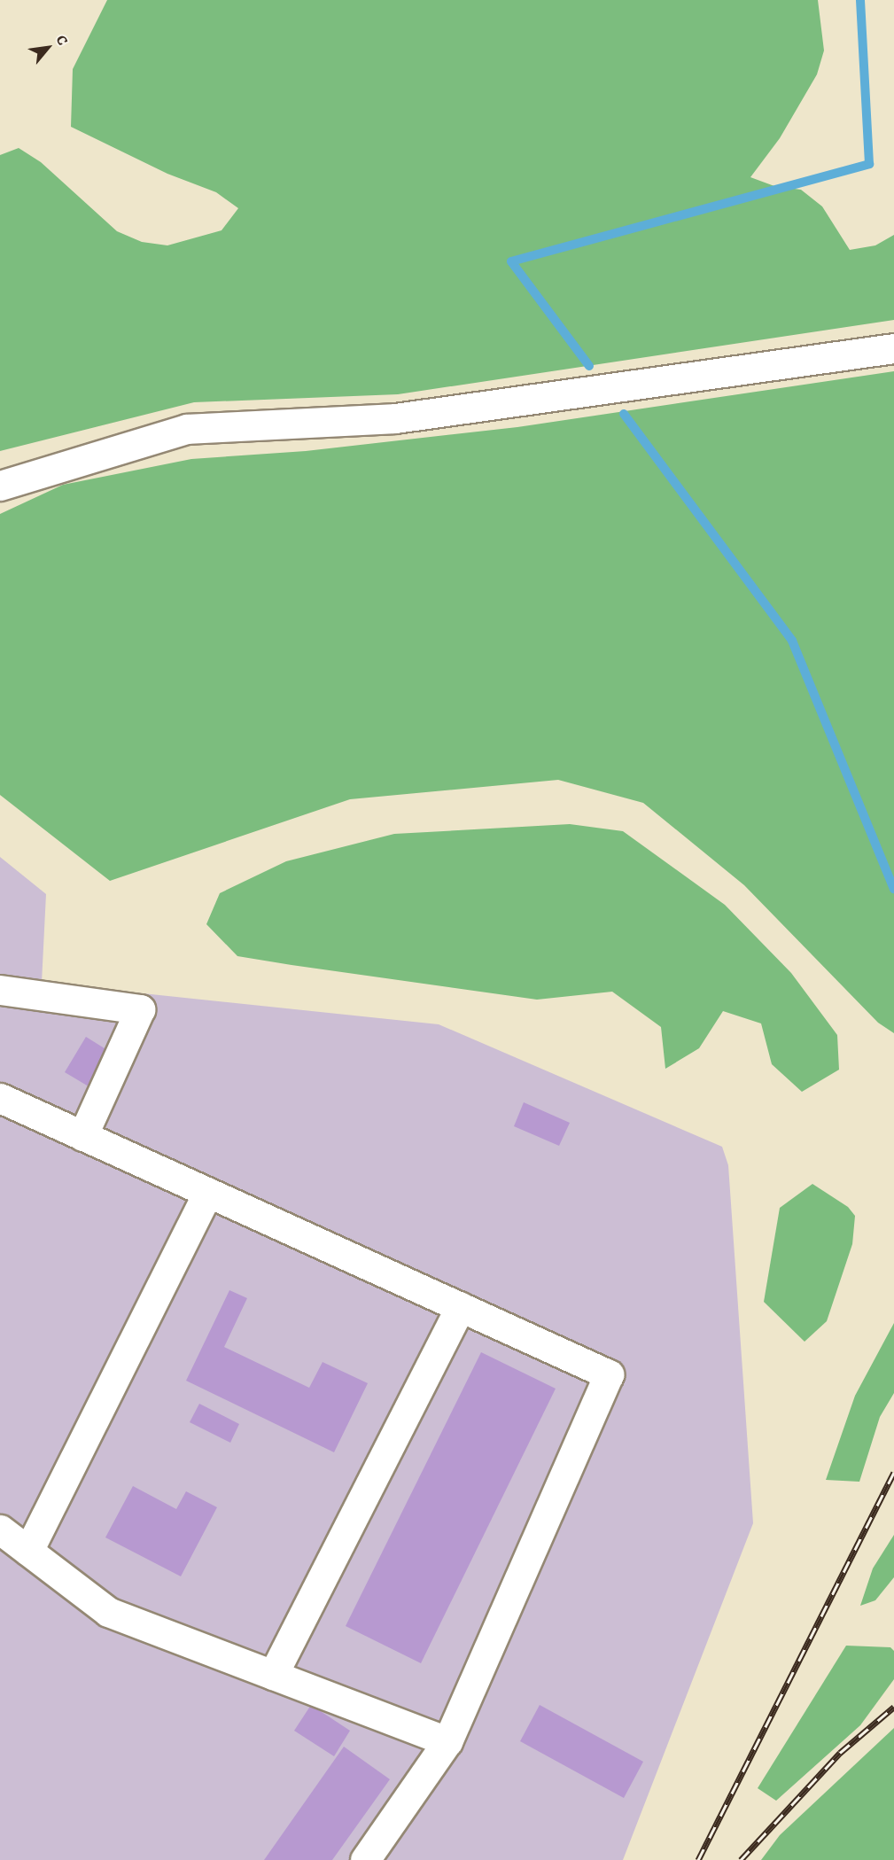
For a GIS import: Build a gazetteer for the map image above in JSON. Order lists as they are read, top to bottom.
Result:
{
  "north": "top right"
}
